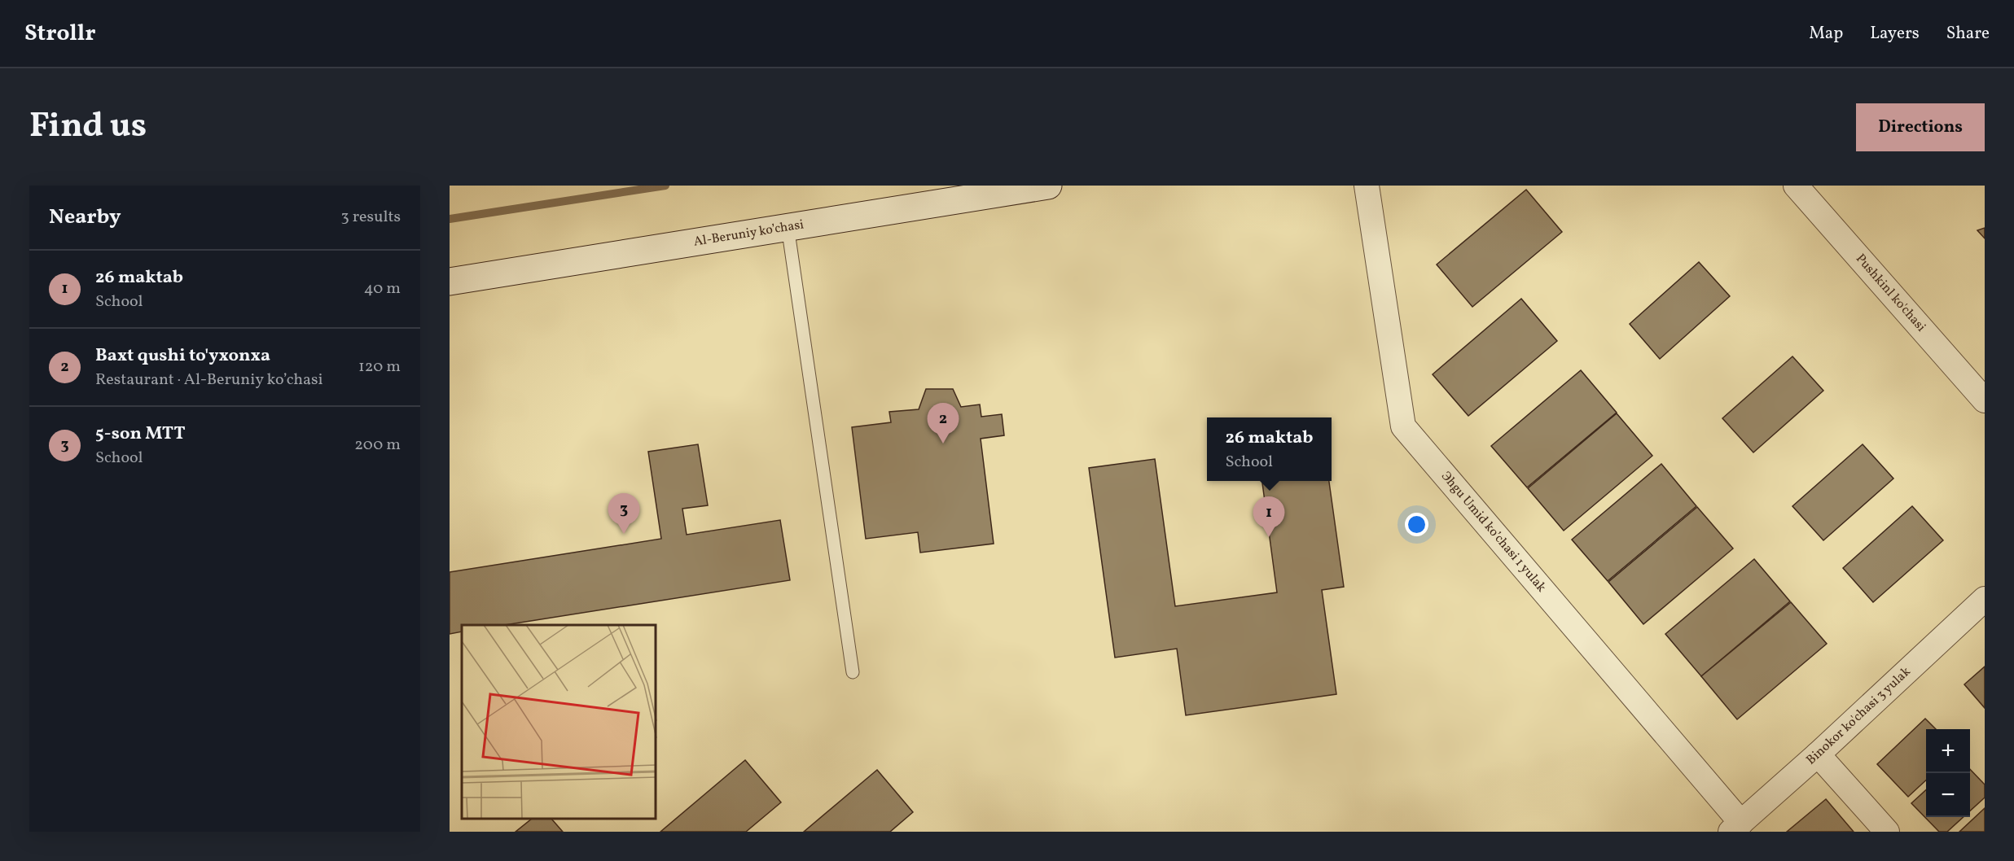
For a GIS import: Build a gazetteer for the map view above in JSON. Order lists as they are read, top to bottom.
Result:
{
  "streets": {
    "main road": ["Al-Beruniy ko’chasi"],
    "street": ["Pushkinl ko'chasi", "Эhgu Umid ko’chasi 1 yulak", "Binokor ko'chasi 3 yulak"]
  },
  "crossings": [
    ["Эhgu Umid ko’chasi 1 yulak", "Binokor ko'chasi 3 yulak"]
  ],
  "page": {
    "header": "Strollr",
    "nav": ["Map", "Layers", "Share"],
    "title": "Find us",
    "buttons": "Directions",
    "heading": ["Nearby", "3 results"],
    "list": [
      {
        "mark": "1",
        "name": "26 maktab",
        "note": "School",
        "value": "40 m"
      },
      {
        "mark": "2",
        "name": "Baxt qushi to'yxonxa",
        "note": "Restaurant · Al-Beruniy ko’chasi",
        "value": "120 m"
      },
      {
        "mark": "3",
        "name": "5-son MTT",
        "note": "School",
        "value": "200 m"
      }
    ],
    "pins": ["2", "3", "1"],
    "popup": ["26 maktab", "School"],
    "map_buttons": ["+", "−"]
  }
}
